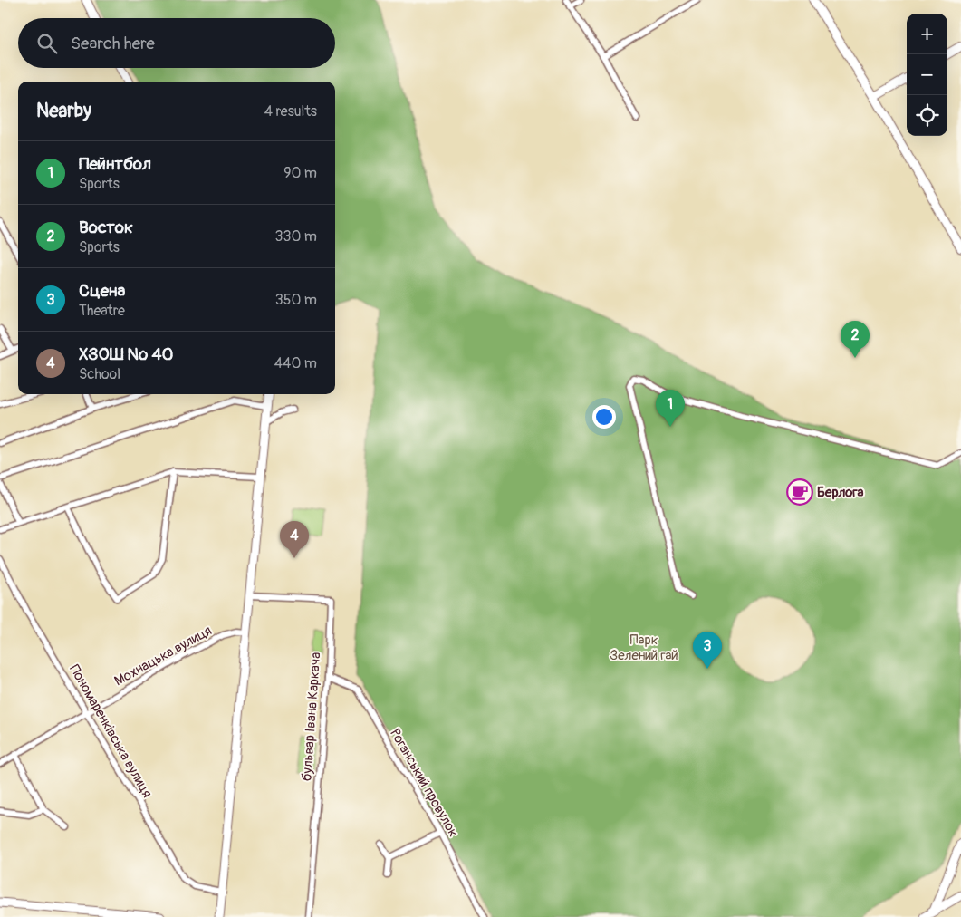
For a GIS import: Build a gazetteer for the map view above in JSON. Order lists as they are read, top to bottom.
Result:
{
  "streets": {
    "street": [
      "Мохнацька вулиця",
      "бульвар Івана Каркача",
      "Пономаренківська вулиця",
      "Роганський провулок"
    ]
  },
  "crossings": [
    ["Мохнацька вулиця", "Пономаренківська вулиця"],
    ["бульвар Івана Каркача", "Роганський провулок"]
  ],
  "parks": ["Парк Зелений гай"],
  "places": {
    "cafe": ["Берлога"]
  },
  "page": {
    "map_buttons": ["+", "−"],
    "search": "Search here",
    "heading": ["Nearby", "4 results"],
    "list": [
      {
        "mark": "1",
        "name": "Пейнтбол",
        "note": "Sports",
        "value": "90 m"
      },
      {
        "mark": "2",
        "name": "Восток",
        "note": "Sports",
        "value": "330 m"
      },
      {
        "mark": "3",
        "name": "Сцена",
        "note": "Theatre",
        "value": "350 m"
      },
      {
        "mark": "4",
        "name": "ХЗОШ № 40",
        "note": "School",
        "value": "440 m"
      }
    ],
    "pins": [
      "2",
      "1",
      "4",
      "3"
    ]
  }
}
